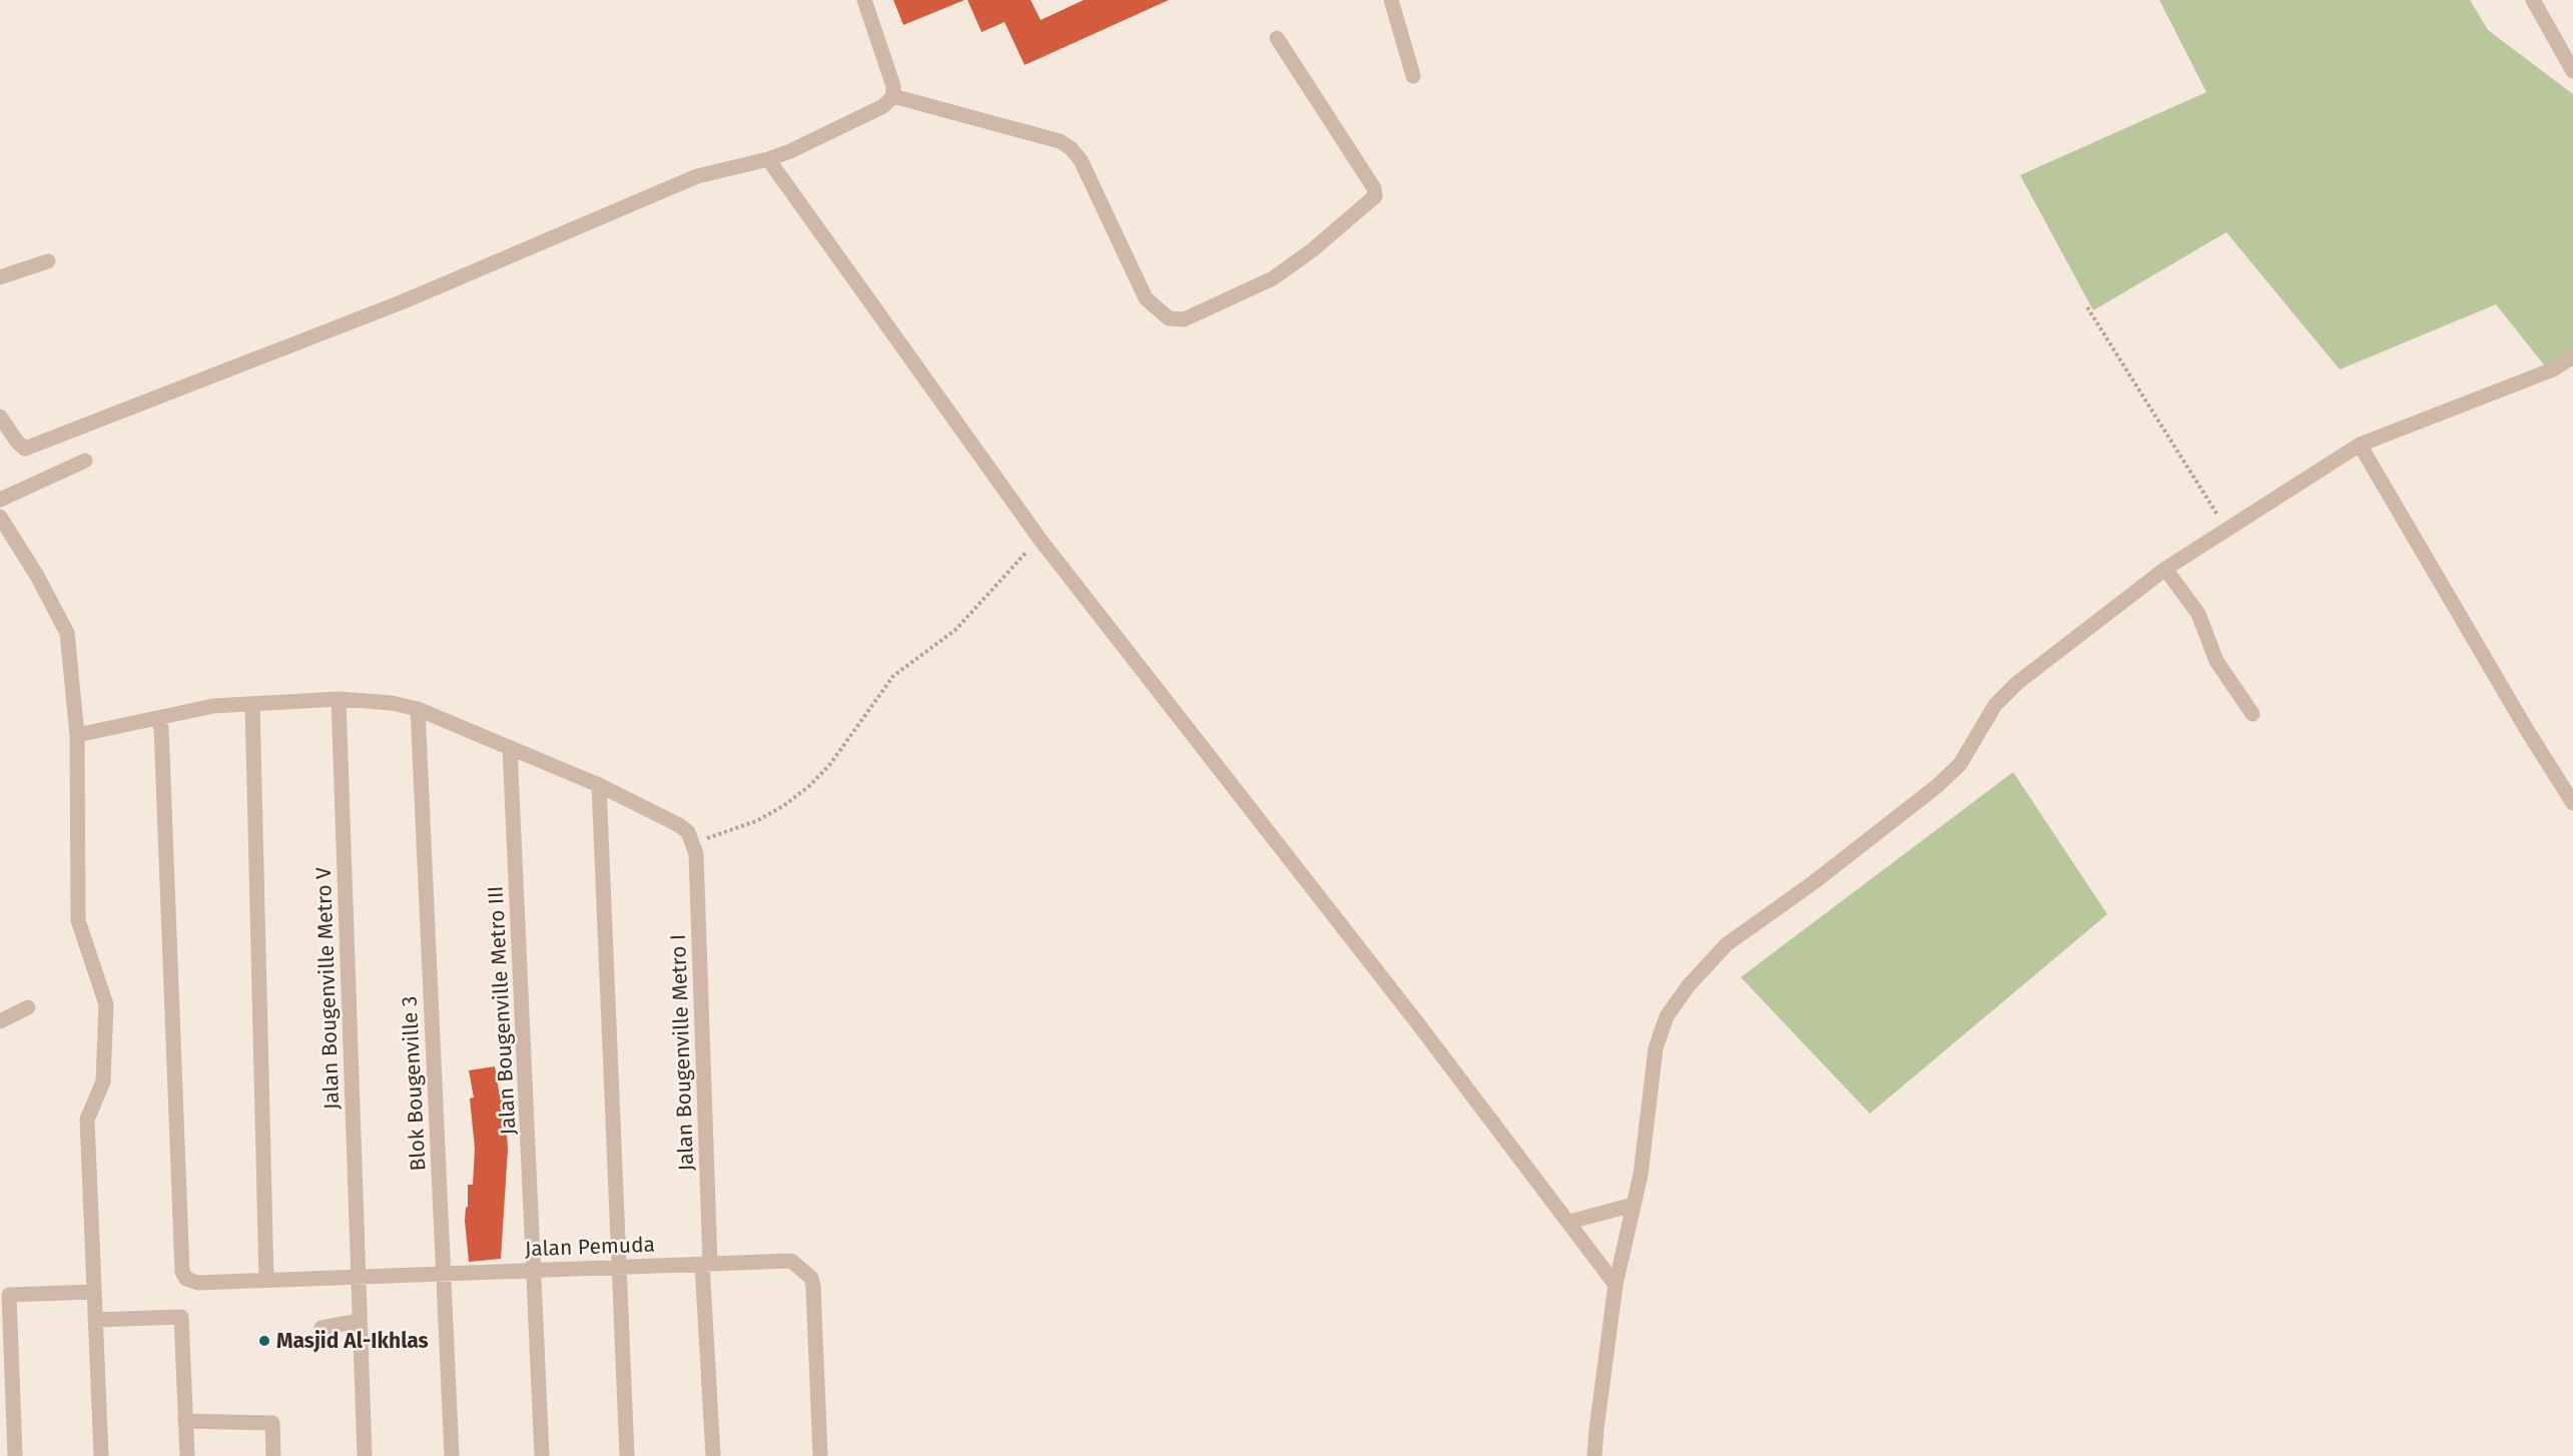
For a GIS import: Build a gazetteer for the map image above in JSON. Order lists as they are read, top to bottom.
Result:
{
  "streets": {
    "street": [
      "Jalan Bougenville Metro V",
      "Jalan Bougenville Metro III",
      "Jalan Bougenville Metro I",
      "Blok Bougenville 3",
      "Jalan Pemuda"
    ]
  },
  "crossings": [
    ["Jalan Bougenville Metro V", "Jalan Pemuda"],
    ["Jalan Bougenville Metro III", "Jalan Pemuda"],
    ["Jalan Bougenville Metro I", "Jalan Pemuda"],
    ["Blok Bougenville 3", "Jalan Pemuda"]
  ],
  "places": ["Masjid Al-Ikhlas"]
}
